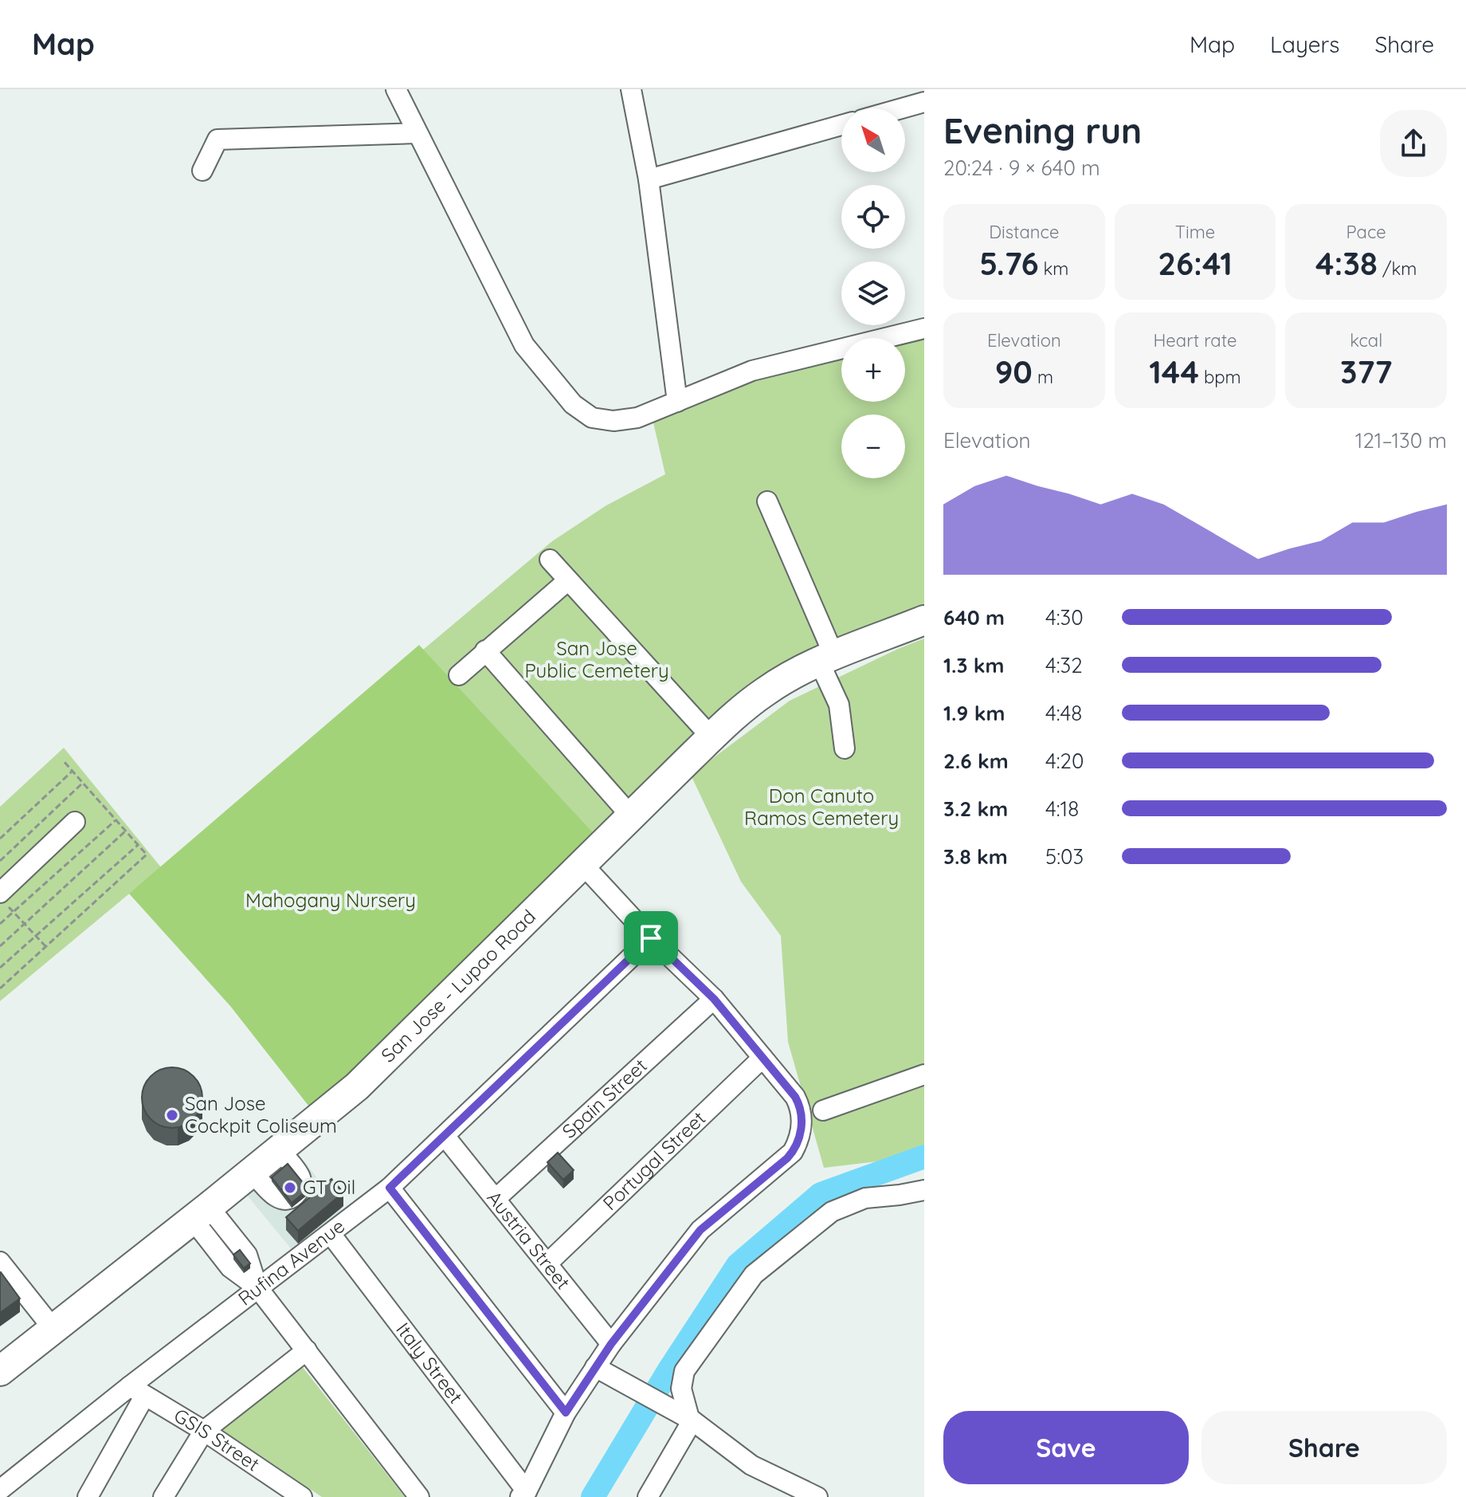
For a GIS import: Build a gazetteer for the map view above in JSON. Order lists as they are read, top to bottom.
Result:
{
  "streets": {
    "highway": ["San Jose - Lupao Road"],
    "street": [
      "Spain Street",
      "Portugal Street",
      "Austria Street",
      "Rufina Avenue",
      "Italy Street",
      "GSIS Street"
    ]
  },
  "crossings": [
    ["Spain Street", "Austria Street"],
    ["Portugal Street", "Austria Street"],
    ["Austria Street", "Rufina Avenue"],
    ["Rufina Avenue", "Italy Street"],
    ["Rufina Avenue", "GSIS Street"]
  ],
  "parks": ["San Jose Public Cemetery", "Don Canuto Ramos Cemetery", "Mahogany Nursery"],
  "places": ["San Jose Cockpit Coliseum", "GT Oil"],
  "north": "top left",
  "page": {
    "header": "Map",
    "nav": ["Map", "Layers", "Share"],
    "heading": ["Evening run", "20:24 · 9 × 640 m"],
    "map_buttons": ["+", "−"],
    "stats": [
      ["Distance", "5.76 km"],
      ["Time", "26:41"],
      ["Pace", "4:38 /km"],
      ["Elevation", "90 m"],
      ["Heart rate", "144 bpm"],
      ["kcal", "377"]
    ],
    "chart": ["Elevation", "121–130 m"],
    "list": [
      {
        "name": "640 m",
        "note": "4:30"
      },
      {
        "name": "1.3 km",
        "note": "4:32"
      },
      {
        "name": "1.9 km",
        "note": "4:48"
      },
      {
        "name": "2.6 km",
        "note": "4:20"
      },
      {
        "name": "3.2 km",
        "note": "4:18"
      },
      {
        "name": "3.8 km",
        "note": "5:03"
      }
    ],
    "buttons": ["Save", "Share"]
  }
}
